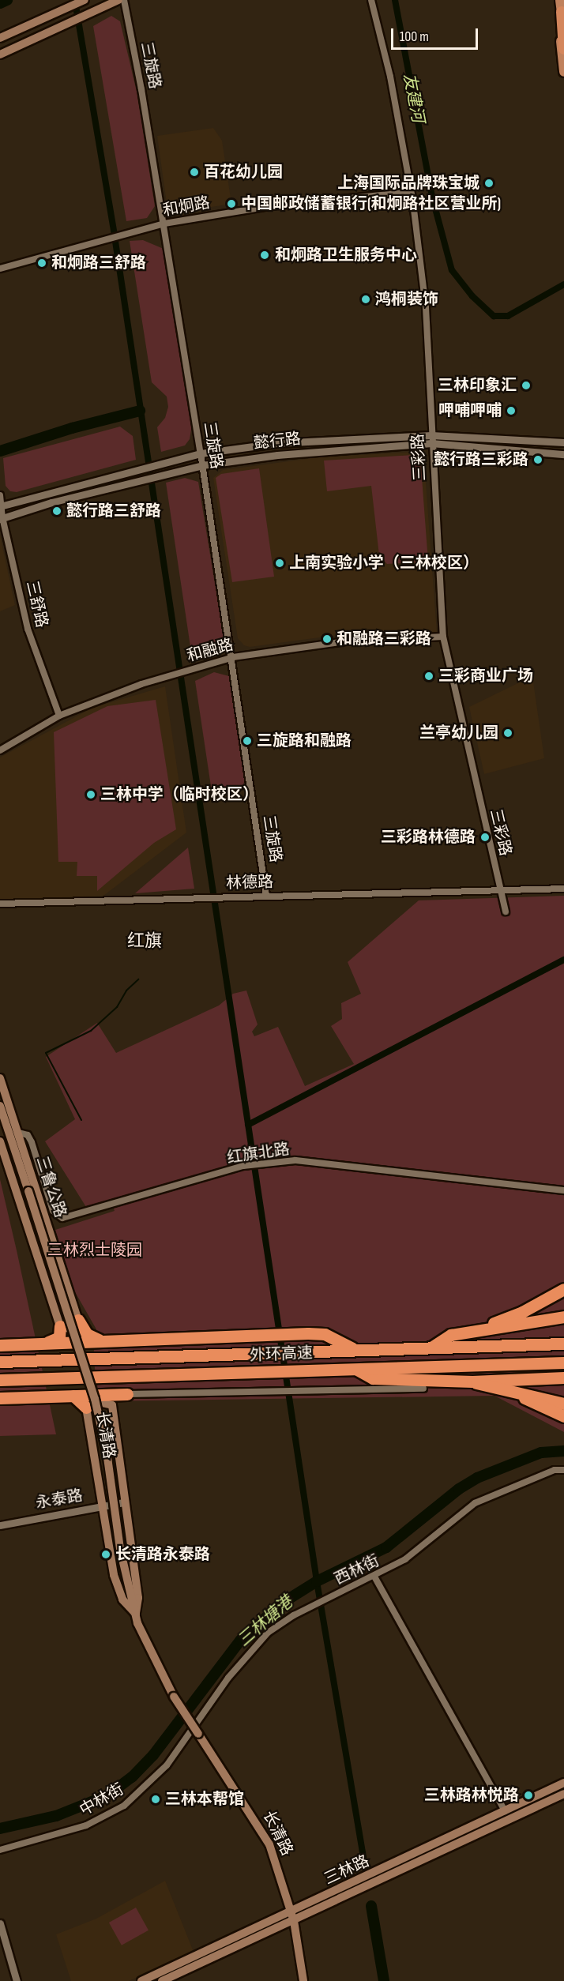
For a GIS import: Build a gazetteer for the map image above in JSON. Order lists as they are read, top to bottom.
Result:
{
  "streets": {
    "highway": ["外环高速"],
    "main road": ["三鲁公路", "长清路", "三林路"],
    "street": [
      "三旋路",
      "和炯路",
      "懿行路",
      "三彩路",
      "三舒路",
      "和融路",
      "林德路",
      "红旗北路",
      "永泰路",
      "西林街",
      "中林街"
    ]
  },
  "crossings": [
    ["三旋路", "和炯路"],
    ["三旋路", "懿行路"],
    ["三旋路", "和融路"],
    ["三旋路", "林德路"],
    ["和炯路", "三彩路"],
    ["懿行路", "三彩路"],
    ["懿行路", "三舒路"],
    ["三彩路", "和融路"],
    ["三彩路", "林德路"],
    ["三舒路", "和融路"],
    ["红旗北路", "三鲁公路"],
    ["三鲁公路", "长清路"],
    ["长清路", "永泰路"],
    ["长清路", "西林街"],
    ["长清路", "中林街"],
    ["长清路", "三林路"],
    ["西林街", "中林街"]
  ],
  "districts": ["红旗"],
  "water": ["友建河", "三林塘港"],
  "parks": ["三林烈士陵园"],
  "places": [
    "百花幼儿园",
    "上海国际品牌珠宝城",
    "中国邮政储蓄银行(和炯路社区营业所)",
    "和炯路卫生服务中心",
    "和炯路三舒路",
    "鸿桐装饰",
    "三林印象汇",
    "呷哺呷哺",
    "懿行路三彩路",
    "懿行路三舒路",
    "上南实验小学（三林校区）",
    "和融路三彩路",
    "三彩商业广场",
    "兰亭幼儿园",
    "三旋路和融路",
    "三林中学（临时校区）",
    "三彩路林德路",
    "长清路永泰路",
    "三林路林悦路",
    "三林本帮馆"
  ],
  "scale_bar": "100 m"
}
